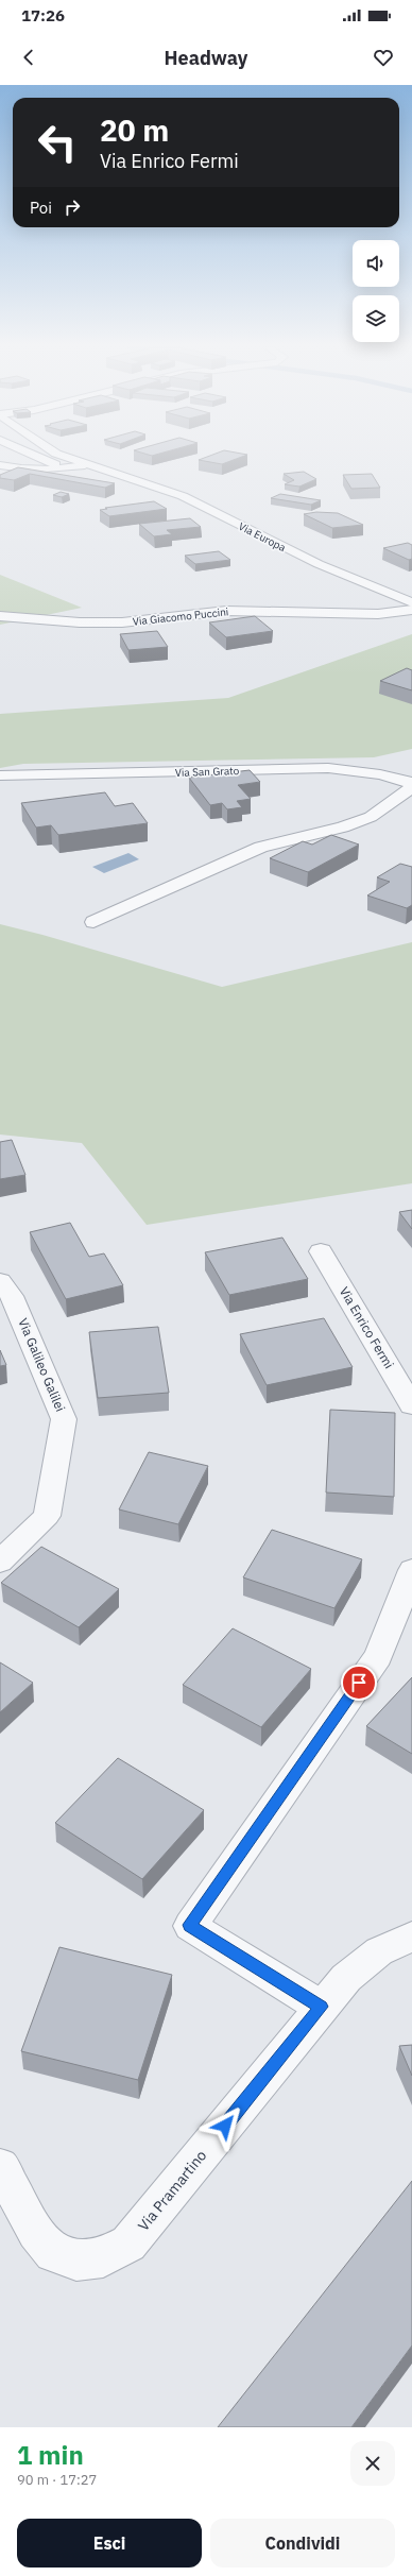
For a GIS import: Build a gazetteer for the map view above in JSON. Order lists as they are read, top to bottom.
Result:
{
  "streets": {
    "street": [
      "Via Europa",
      "Via Giacomo Puccini",
      "Via San Grato",
      "Via Enrico Fermi",
      "Via Galileo Galilei",
      "Via Pramartino"
    ]
  },
  "page": {
    "status": "17:26",
    "header": "Headway",
    "turn": ["20 m", "Via Enrico Fermi"],
    "then": "Poi",
    "heading": ["1 min", "90 m · 17:27"],
    "buttons": ["Esci", "Condividi"]
  }
}
